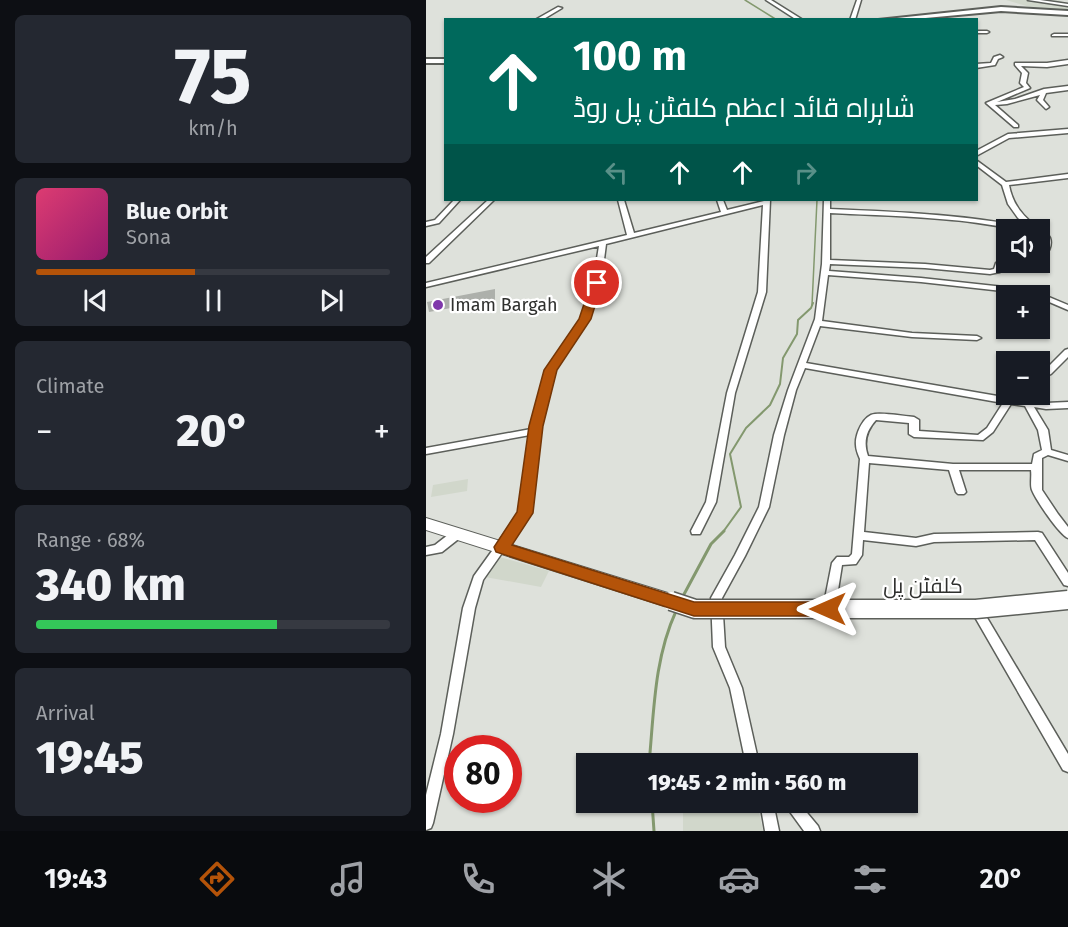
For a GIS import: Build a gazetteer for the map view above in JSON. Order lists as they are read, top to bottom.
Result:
{
  "streets": {
    "highway": ["کلفٹن پل"]
  },
  "places": ["Imam Bargah"],
  "page": {
    "tile": [
      ["75", "km/h"],
      "Climate",
      ["Range · 68%", "340 km"],
      ["Arrival", "19:45"]
    ],
    "turn": ["100 m", "شاہراہ قائد اعظم کلفٹن پل روڈ"],
    "song": ["Blue Orbit", "Sona"],
    "map_buttons": ["+", "−"],
    "heat": ["−", "20°", "+"],
    "limit": "80",
    "trip": "19:45 · 2 min · 560 m",
    "tabs": ["19:43", "20°"]
  }
}
